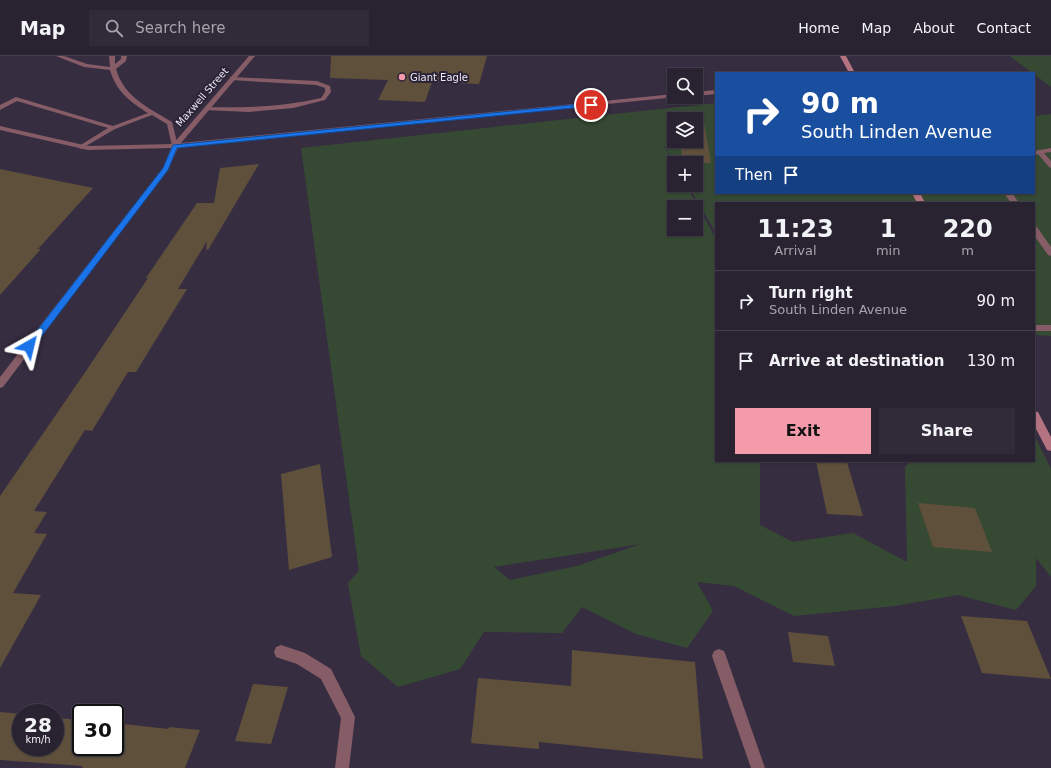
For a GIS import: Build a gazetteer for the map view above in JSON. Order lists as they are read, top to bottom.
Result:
{
  "streets": {
    "street": ["Maxwell Street"]
  },
  "places": ["Giant Eagle"],
  "page": {
    "header": "Map",
    "search": "Search here",
    "nav": [
      "Home",
      "Map",
      "About",
      "Contact"
    ],
    "map_buttons": ["+", "−"],
    "turn": ["90 m", "South Linden Avenue"],
    "then": "Then",
    "eta": [
      "11:23",
      "Arrival",
      "1",
      "min",
      "220",
      "m"
    ],
    "list": [
      {
        "name": "Turn right",
        "note": "South Linden Avenue",
        "value": "90 m"
      },
      {
        "name": "Arrive at destination",
        "value": "130 m"
      }
    ],
    "buttons": ["Exit", "Share"],
    "speed": "28 km/h",
    "limit": "30"
  }
}
